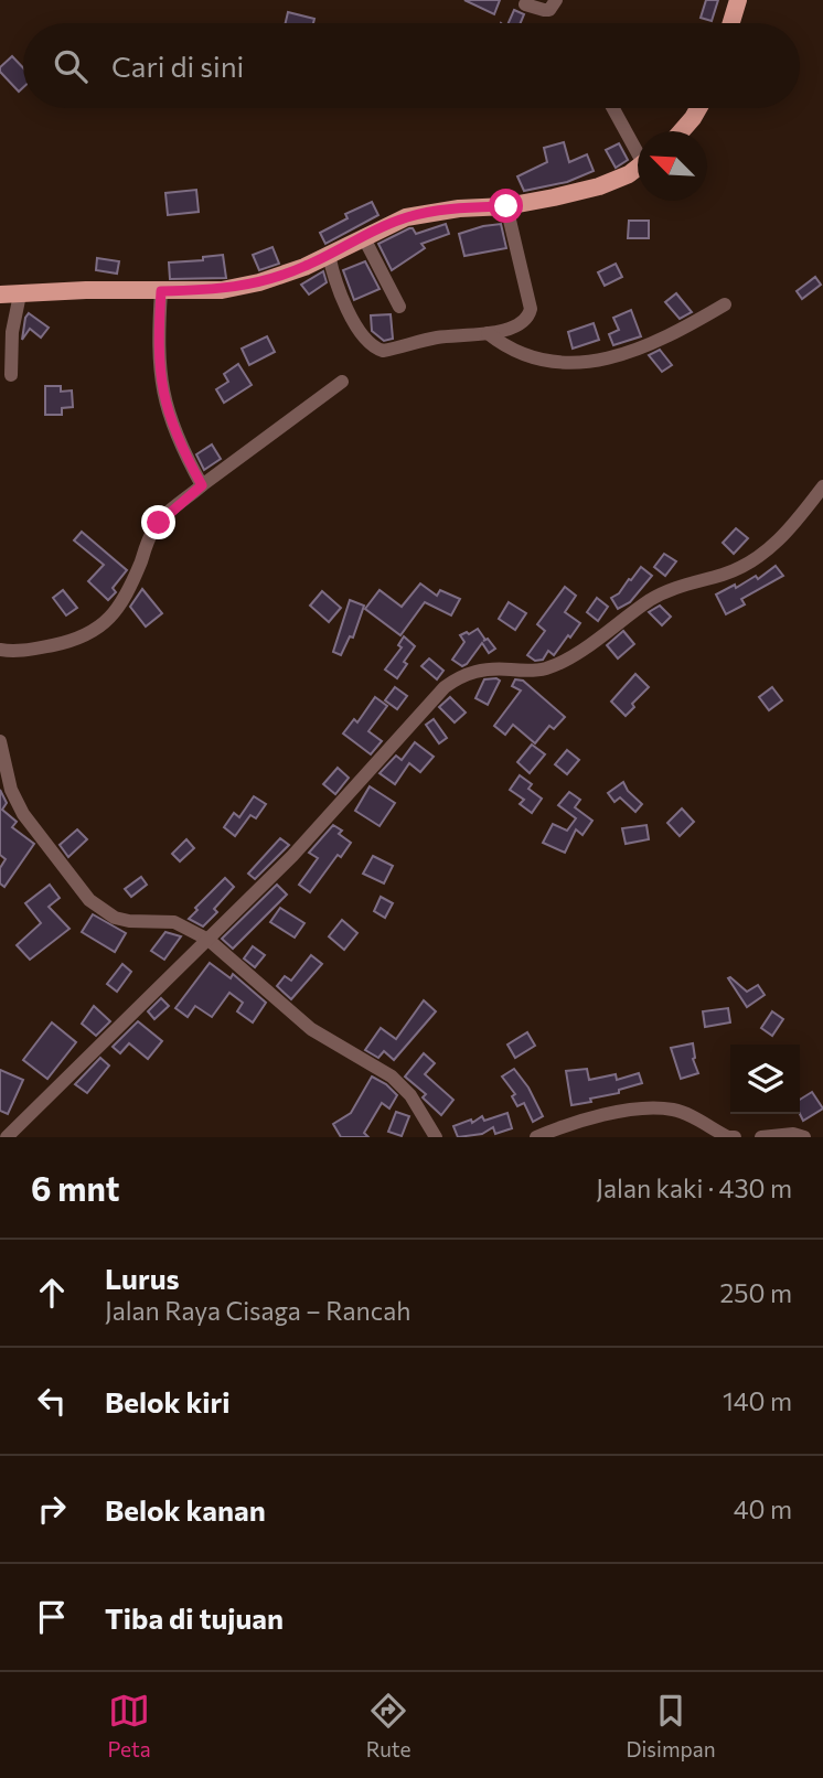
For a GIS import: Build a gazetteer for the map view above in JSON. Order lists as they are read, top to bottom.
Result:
{
  "north": "top left",
  "page": {
    "search": "Cari di sini",
    "heading": ["6 mnt", "Jalan kaki · 430 m"],
    "list": [
      ["Lurus", "Jalan Raya Cisaga – Rancah", "250 m"],
      ["Belok kiri", "140 m"],
      ["Belok kanan", "40 m"],
      "Tiba di tujuan"
    ],
    "nav": ["Peta", "Rute", "Disimpan"]
  }
}
